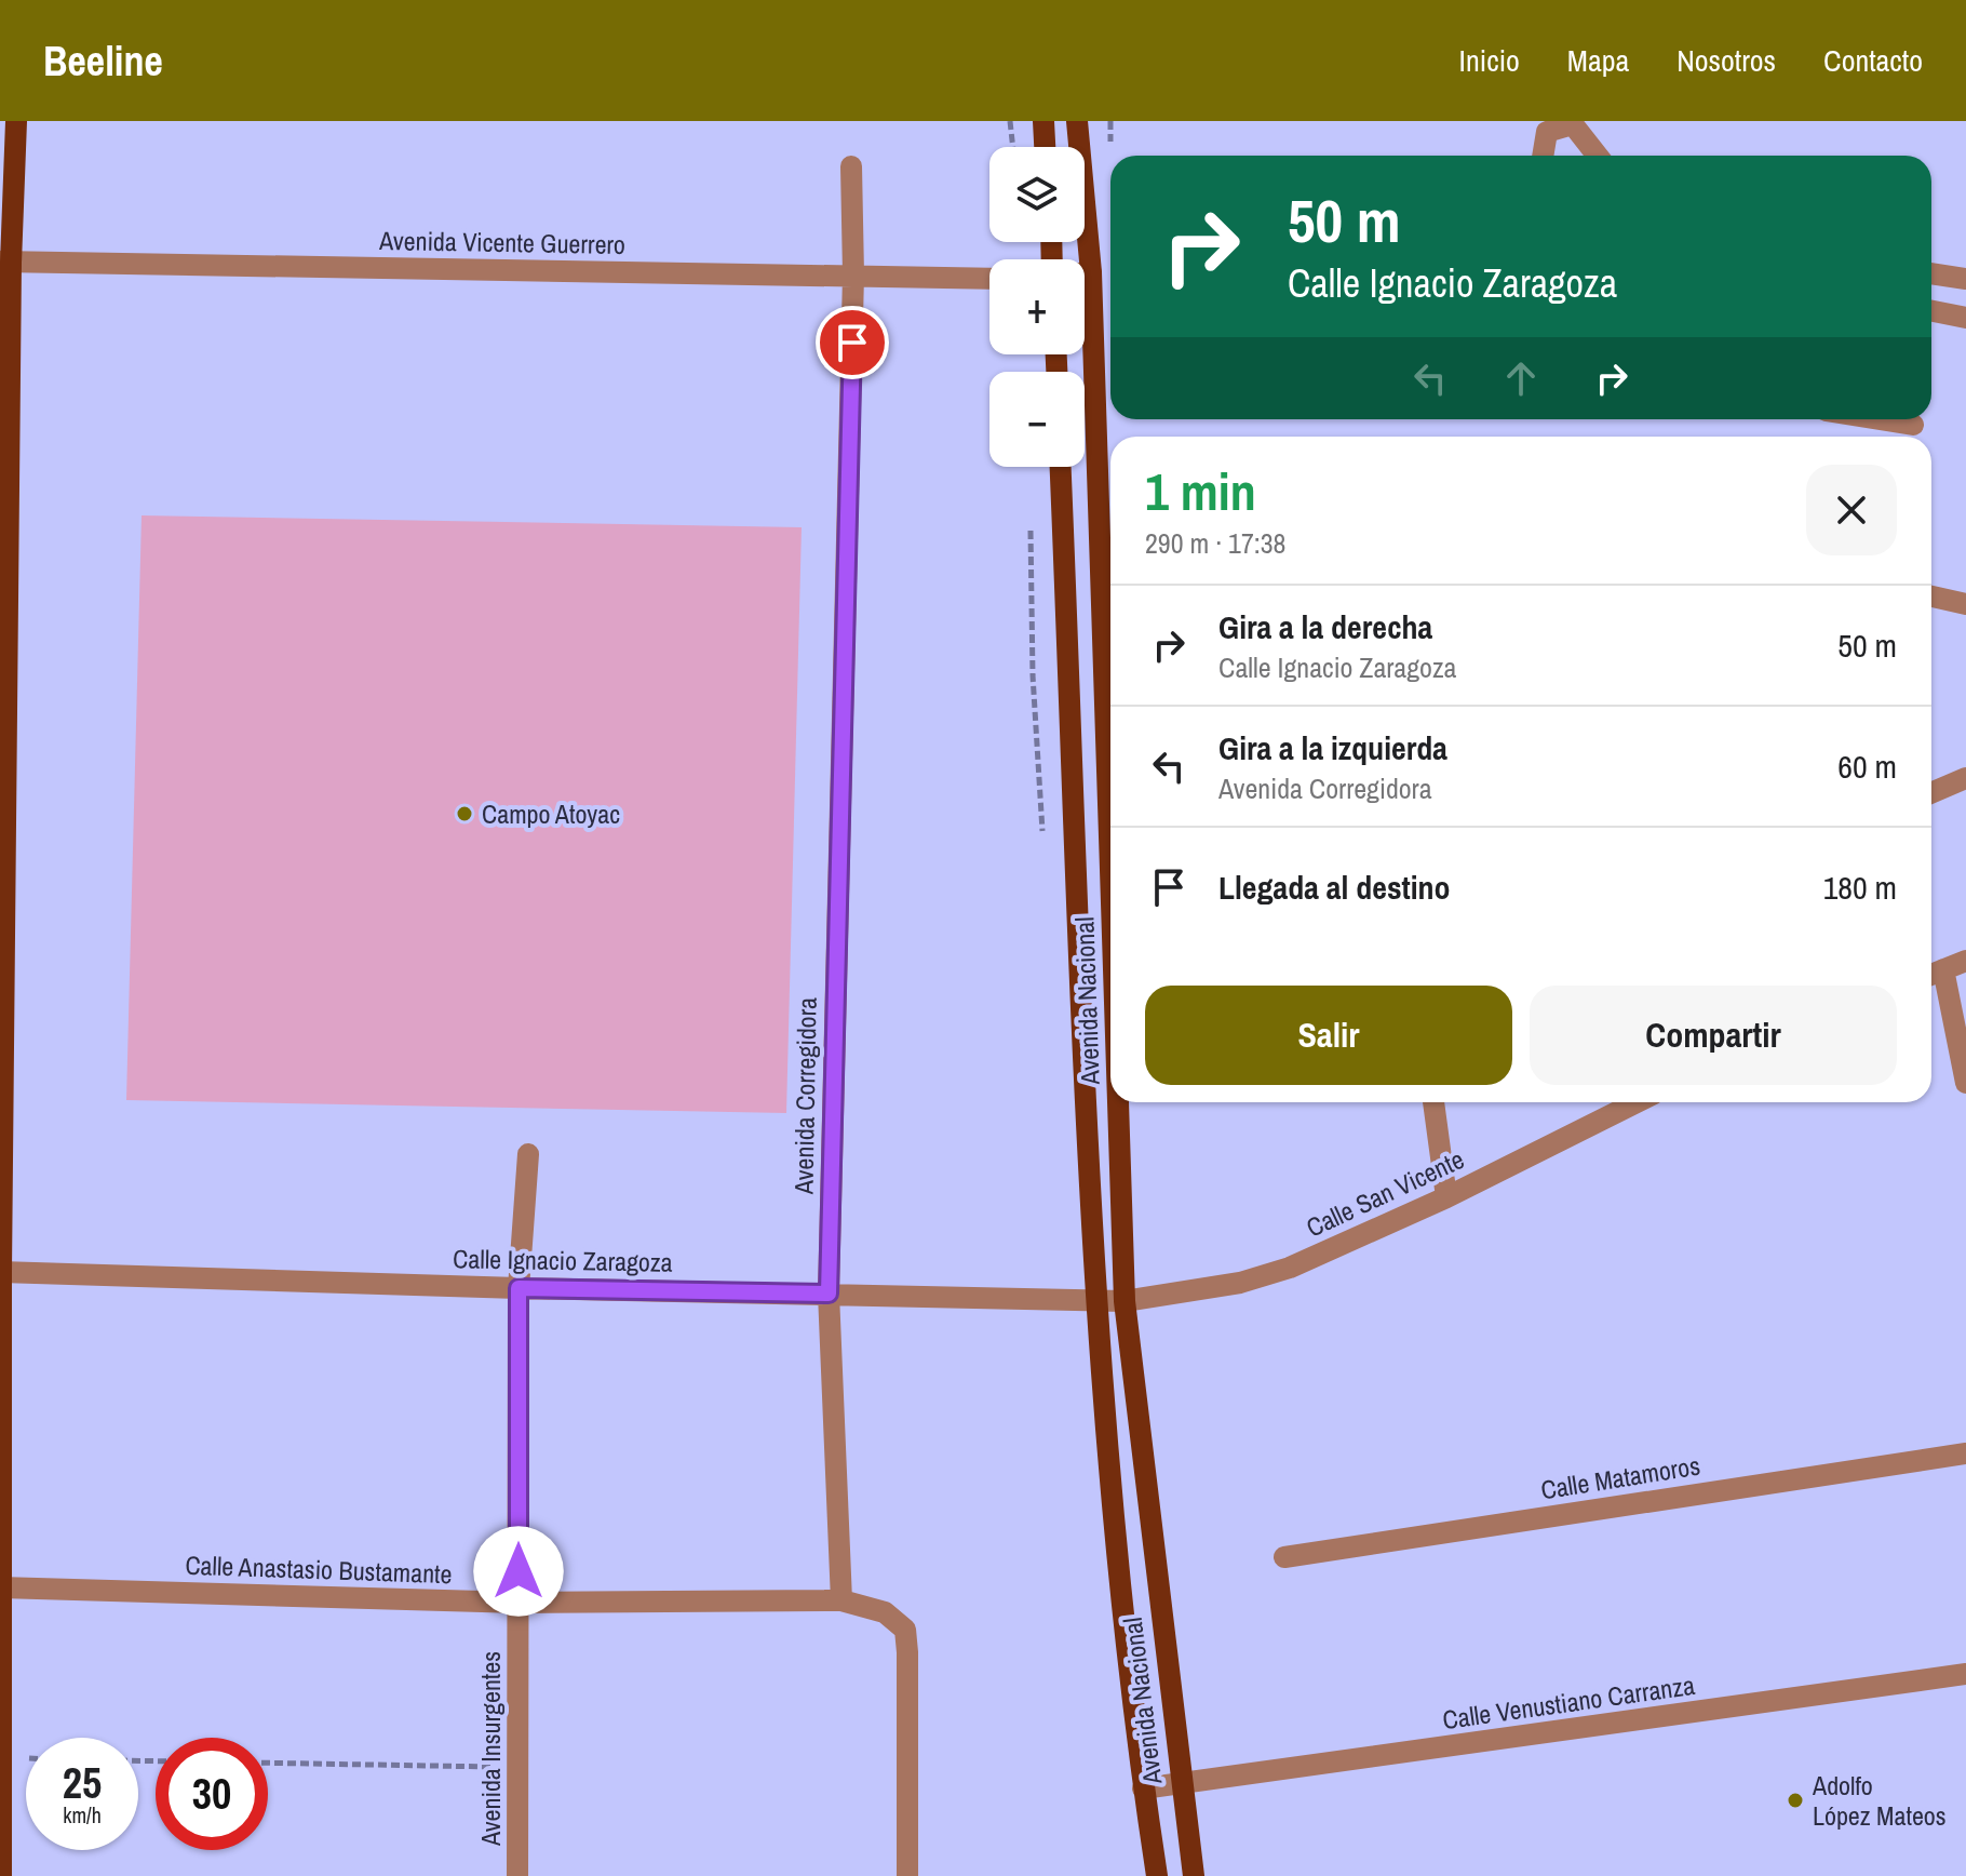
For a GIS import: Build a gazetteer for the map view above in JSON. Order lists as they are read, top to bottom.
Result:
{
  "streets": {
    "main road": ["Avenida Nacional"],
    "street": [
      "Avenida Vicente Guerrero",
      "Avenida Corregidora",
      "Calle San Vicente",
      "Calle Ignacio Zaragoza",
      "Calle Matamoros",
      "Calle Anastasio Bustamante",
      "Calle Venustiano Carranza",
      "Avenida Insurgentes"
    ]
  },
  "crossings": [
    ["Avenida Vicente Guerrero", "Avenida Corregidora"],
    ["Avenida Nacional", "Calle San Vicente"],
    ["Avenida Nacional", "Calle Ignacio Zaragoza"],
    ["Avenida Nacional", "Calle Venustiano Carranza"],
    ["Avenida Corregidora", "Calle Ignacio Zaragoza"],
    ["Avenida Corregidora", "Calle Anastasio Bustamante"],
    ["Calle San Vicente", "Calle Ignacio Zaragoza"],
    ["Calle Ignacio Zaragoza", "Avenida Insurgentes"],
    ["Calle Anastasio Bustamante", "Avenida Insurgentes"]
  ],
  "places": ["Campo Atoyac", "Adolfo López Mateos"],
  "page": {
    "header": "Beeline",
    "nav": [
      "Inicio",
      "Mapa",
      "Nosotros",
      "Contacto"
    ],
    "map_buttons": ["+", "−"],
    "turn": ["50 m", "Calle Ignacio Zaragoza"],
    "heading": ["1 min", "290 m · 17:38"],
    "list": [
      {
        "name": "Gira a la derecha",
        "note": "Calle Ignacio Zaragoza",
        "value": "50 m"
      },
      {
        "name": "Gira a la izquierda",
        "note": "Avenida Corregidora",
        "value": "60 m"
      },
      {
        "name": "Llegada al destino",
        "value": "180 m"
      }
    ],
    "buttons": ["Salir", "Compartir"],
    "speed": "25 km/h",
    "limit": "30"
  }
}
